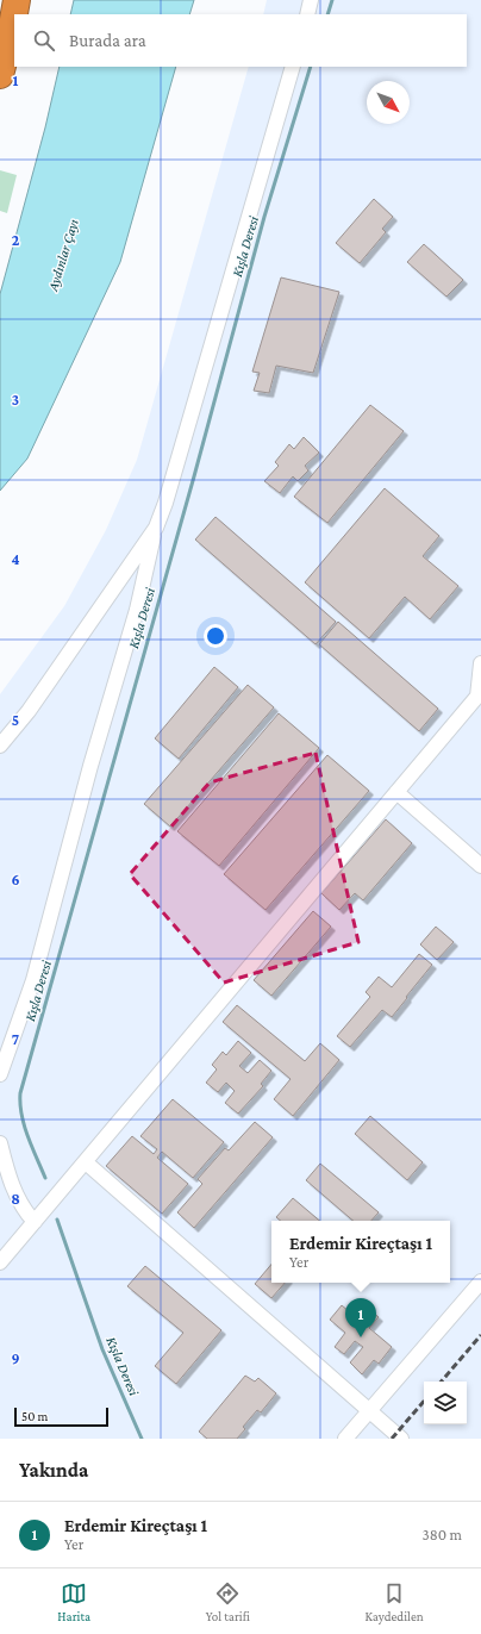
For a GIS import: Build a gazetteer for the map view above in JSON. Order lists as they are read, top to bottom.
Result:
{
  "water": ["Kışla Deresi", "Aydınlar Çayı"],
  "scale_bar": "50 m",
  "north": "bottom right",
  "page": {
    "search": "Burada ara",
    "popup": ["Erdemir Kireçtaşı 1", "Yer"],
    "pins": "1",
    "scale": "50 m",
    "heading": "Yakında",
    "list": [
      {
        "mark": "1",
        "name": "Erdemir Kireçtaşı 1",
        "note": "Yer",
        "value": "380 m"
      }
    ],
    "nav": ["Harita", "Yol tarifi", "Kaydedilen"]
  },
  "grid": {
    "rows": [
      "1",
      "2",
      "3",
      "4",
      "5",
      "6",
      "7",
      "8",
      "9"
    ]
  }
}
